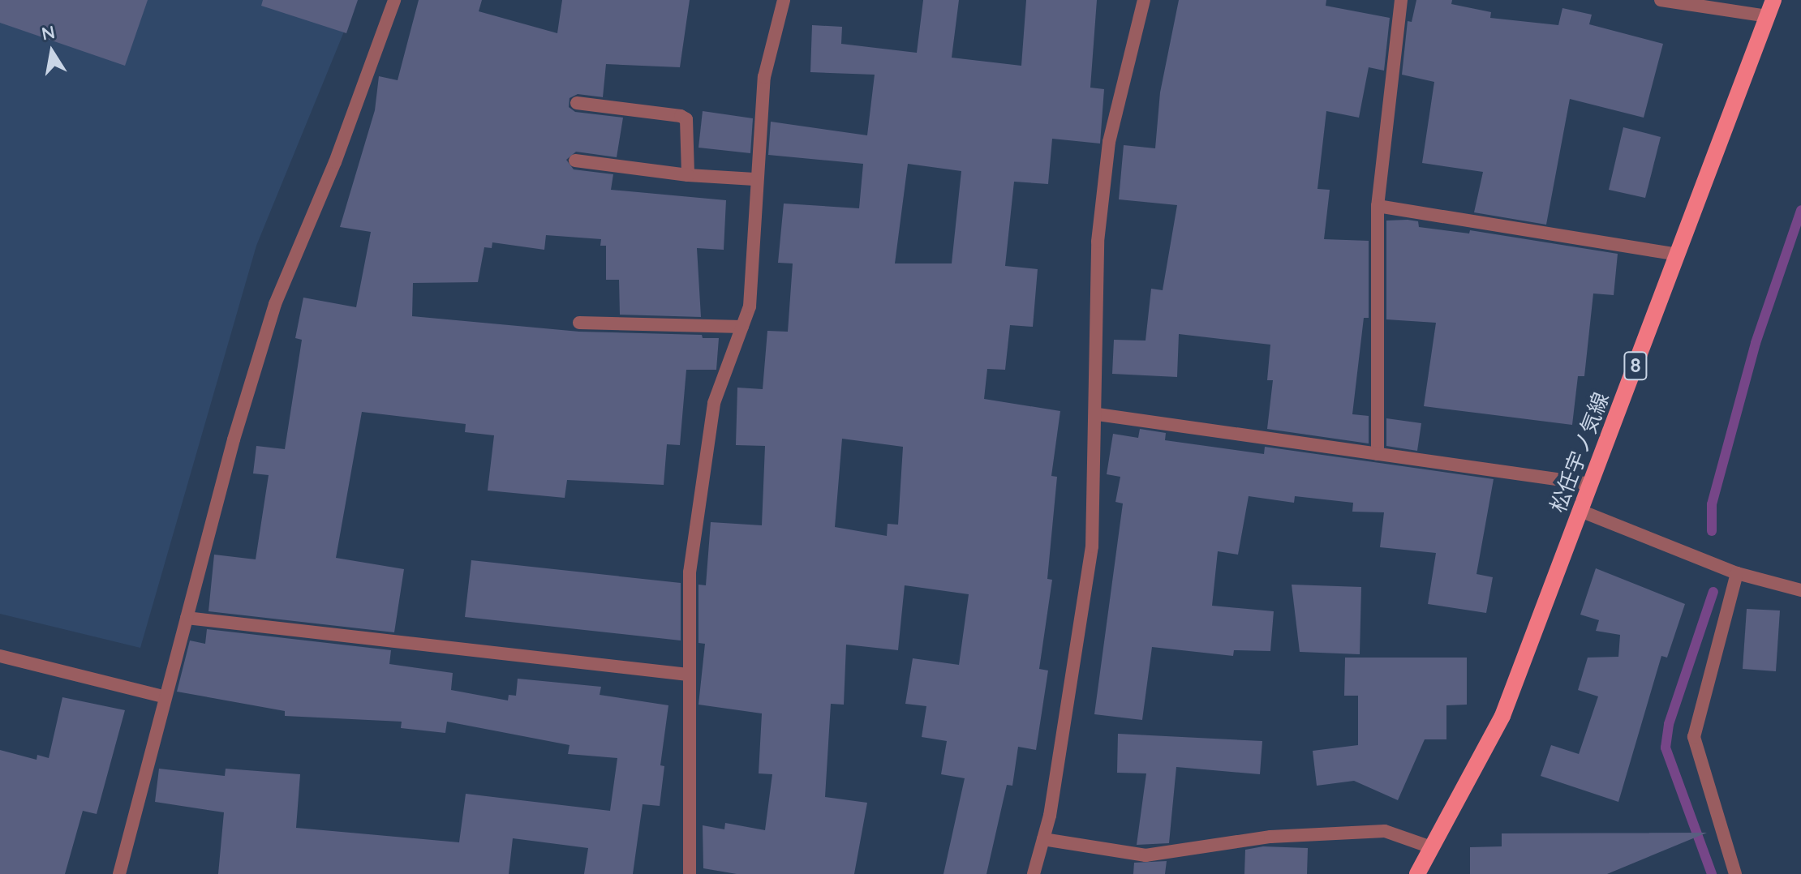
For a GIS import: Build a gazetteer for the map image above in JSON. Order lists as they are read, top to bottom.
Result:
{
  "streets": {
    "main road": ["8", "松任宇ノ気線"]
  },
  "north": "top"
}
